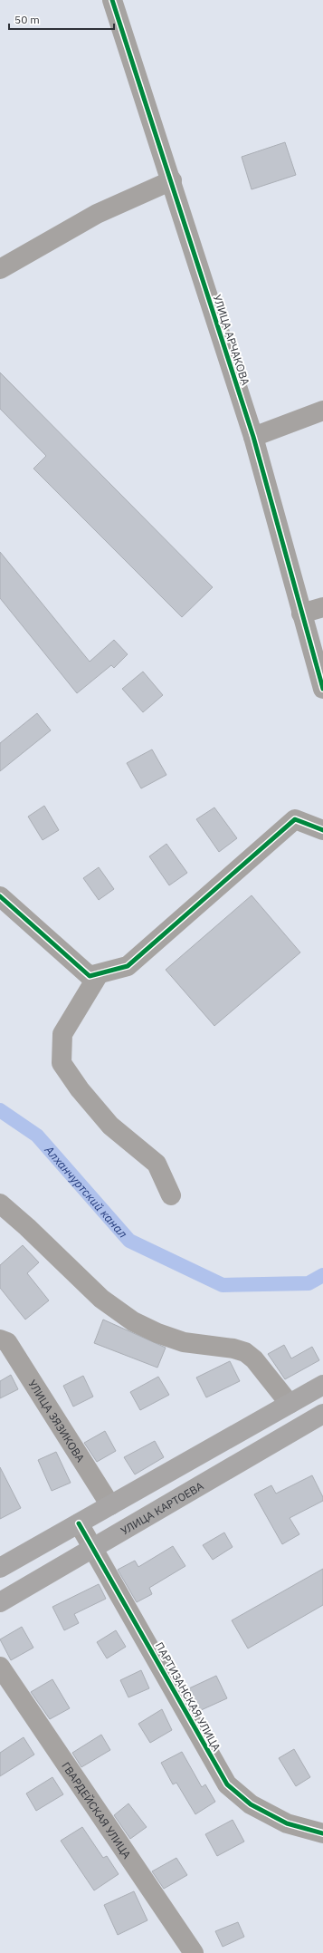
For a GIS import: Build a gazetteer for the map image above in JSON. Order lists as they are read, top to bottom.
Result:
{
  "streets": {
    "main road": ["УЛИЦА КАРТОЕВА"],
    "street": [
      "УЛИЦА АРЧАКОВА",
      "УЛИЦА ЗЯЗИКОВА",
      "ПАРТИЗАНСКАЯ УЛИЦА",
      "ГВАРДЕЙСКАЯ УЛИЦА"
    ]
  },
  "crossings": [
    ["УЛИЦА КАРТОЕВА", "ПАРТИЗАНСКАЯ УЛИЦА"]
  ],
  "water": ["Алханчуртский канал"],
  "scale_bar": "50 m"
}
